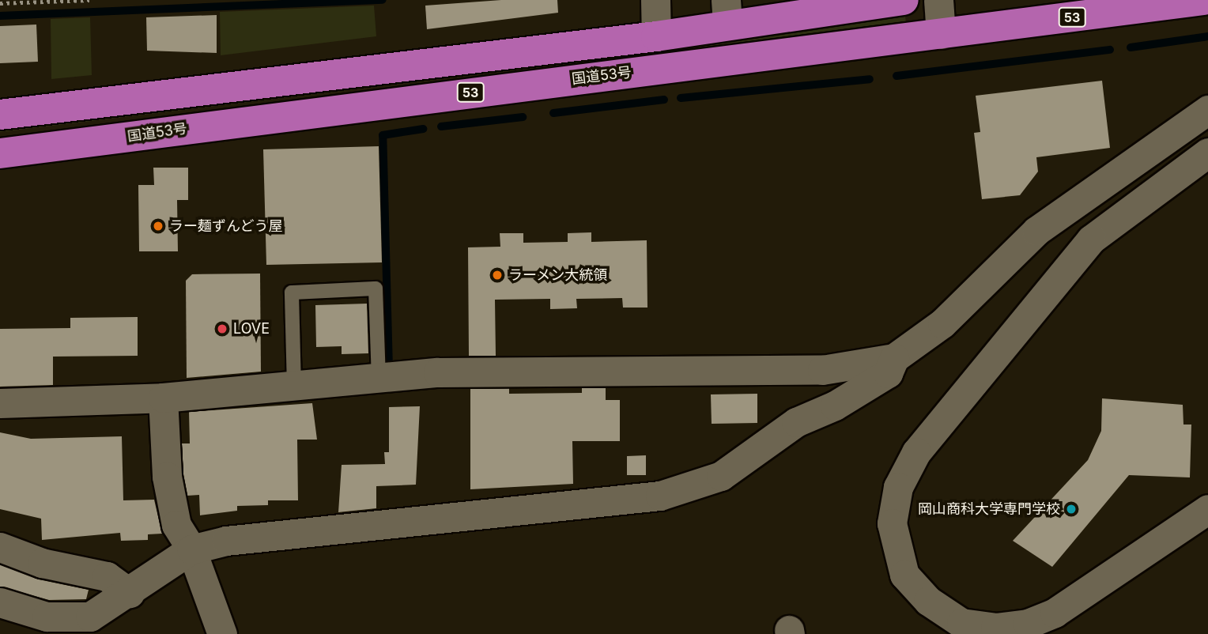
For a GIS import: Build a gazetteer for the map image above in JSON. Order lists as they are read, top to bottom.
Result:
{
  "streets": {
    "highway": ["53", "国道53号"]
  },
  "places": [
    "ラー麺ずんどう屋",
    "ラーメン大統領",
    "LOVE",
    "岡山商科大学専門学校"
  ]
}
